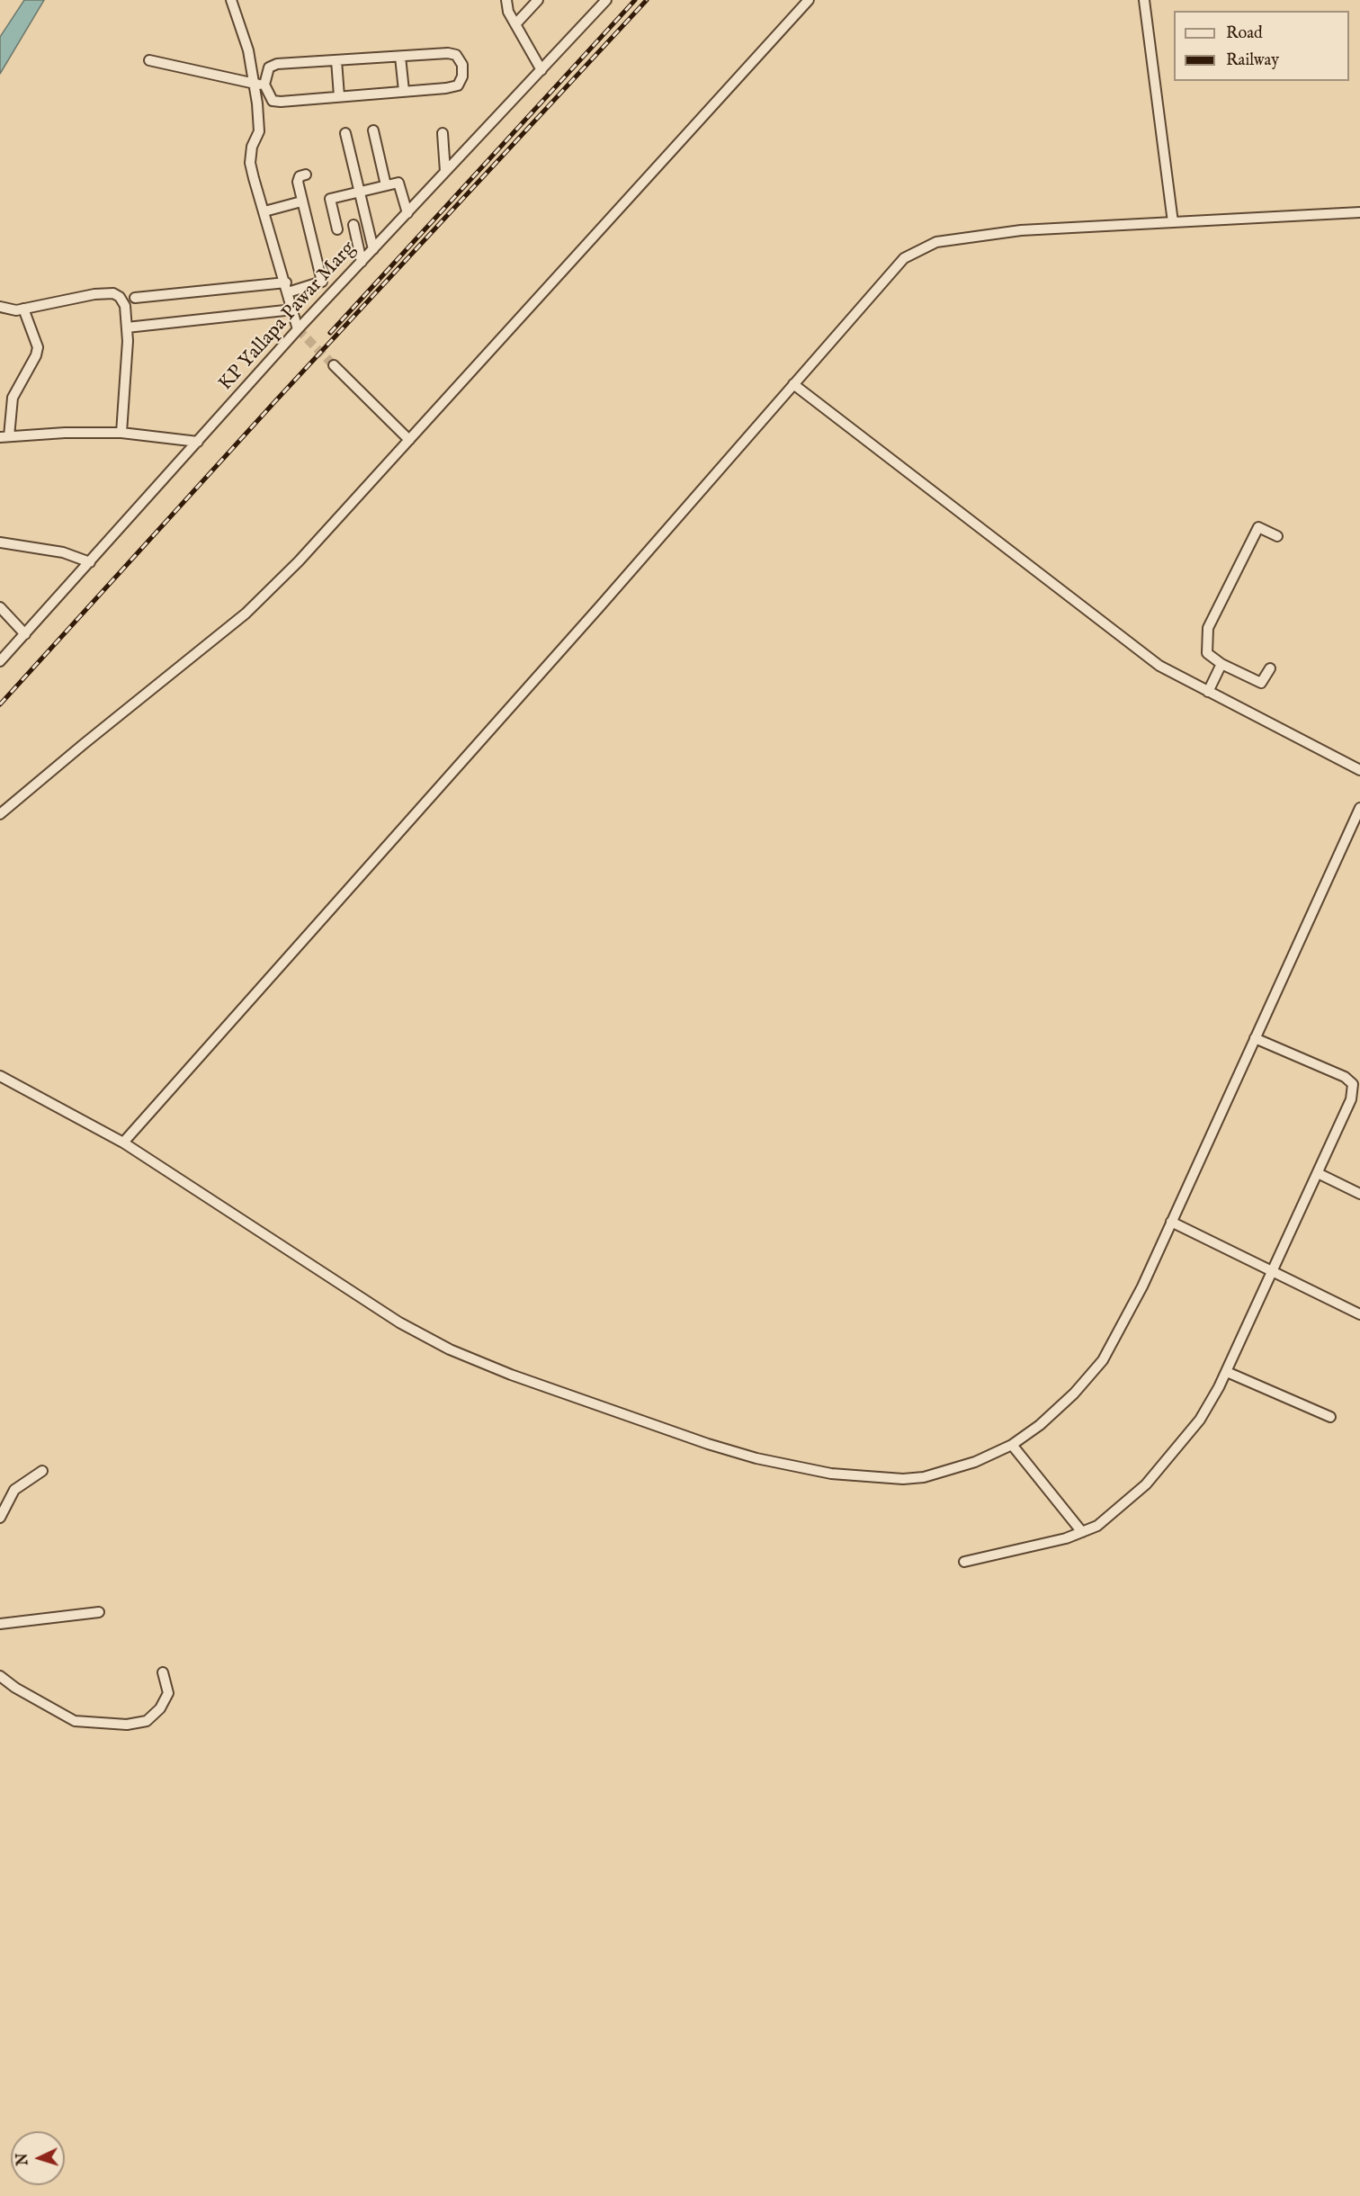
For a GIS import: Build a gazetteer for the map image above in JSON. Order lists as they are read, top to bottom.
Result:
{
  "streets": {
    "street": ["KP Yallapa Pawar Marg"]
  },
  "legend": ["Road", "Railway"],
  "north": "left"
}
